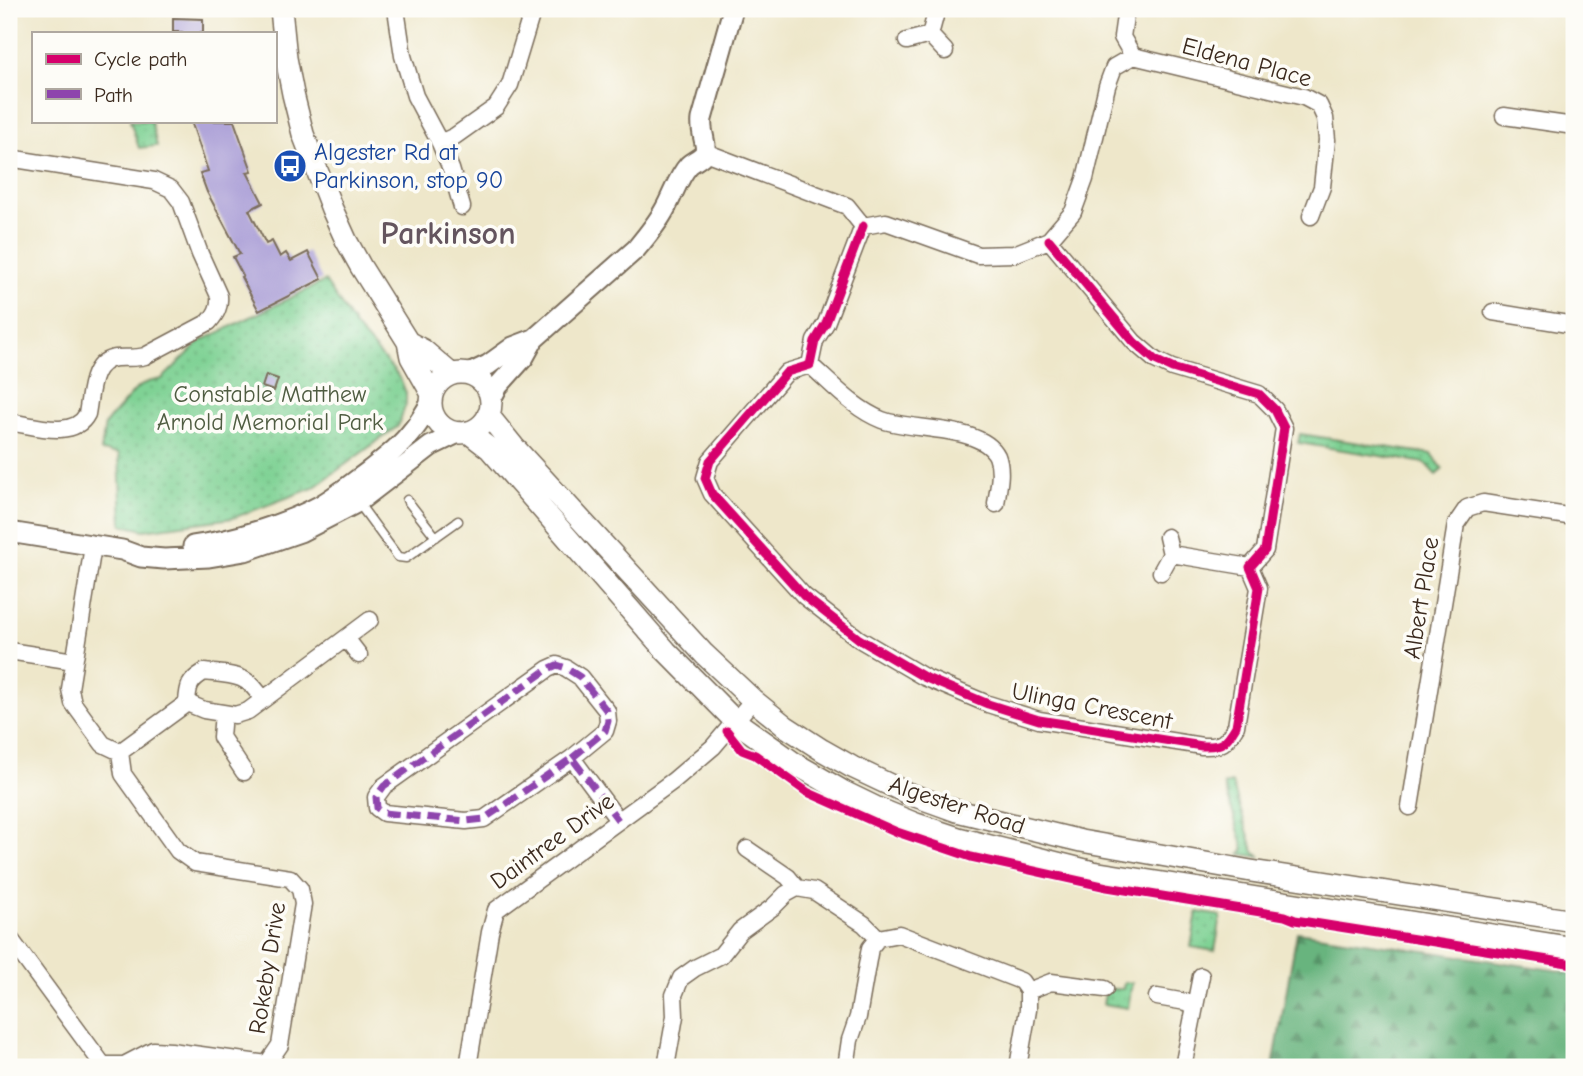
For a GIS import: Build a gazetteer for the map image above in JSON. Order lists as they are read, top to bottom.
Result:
{
  "streets": {
    "main road": ["Algester Road"],
    "street": [
      "Eldena Place",
      "Albert Place",
      "Ulinga Crescent",
      "Daintree Drive",
      "Rokeby Drive"
    ]
  },
  "crossings": [
    ["Algester Road", "Daintree Drive"]
  ],
  "districts": ["Parkinson"],
  "parks": ["Constable Matthew Arnold Memorial Park"],
  "places": {
    "bus stop": ["Algester Rd at Parkinson, stop 90"]
  },
  "legend": ["Cycle path", "Path"]
}
